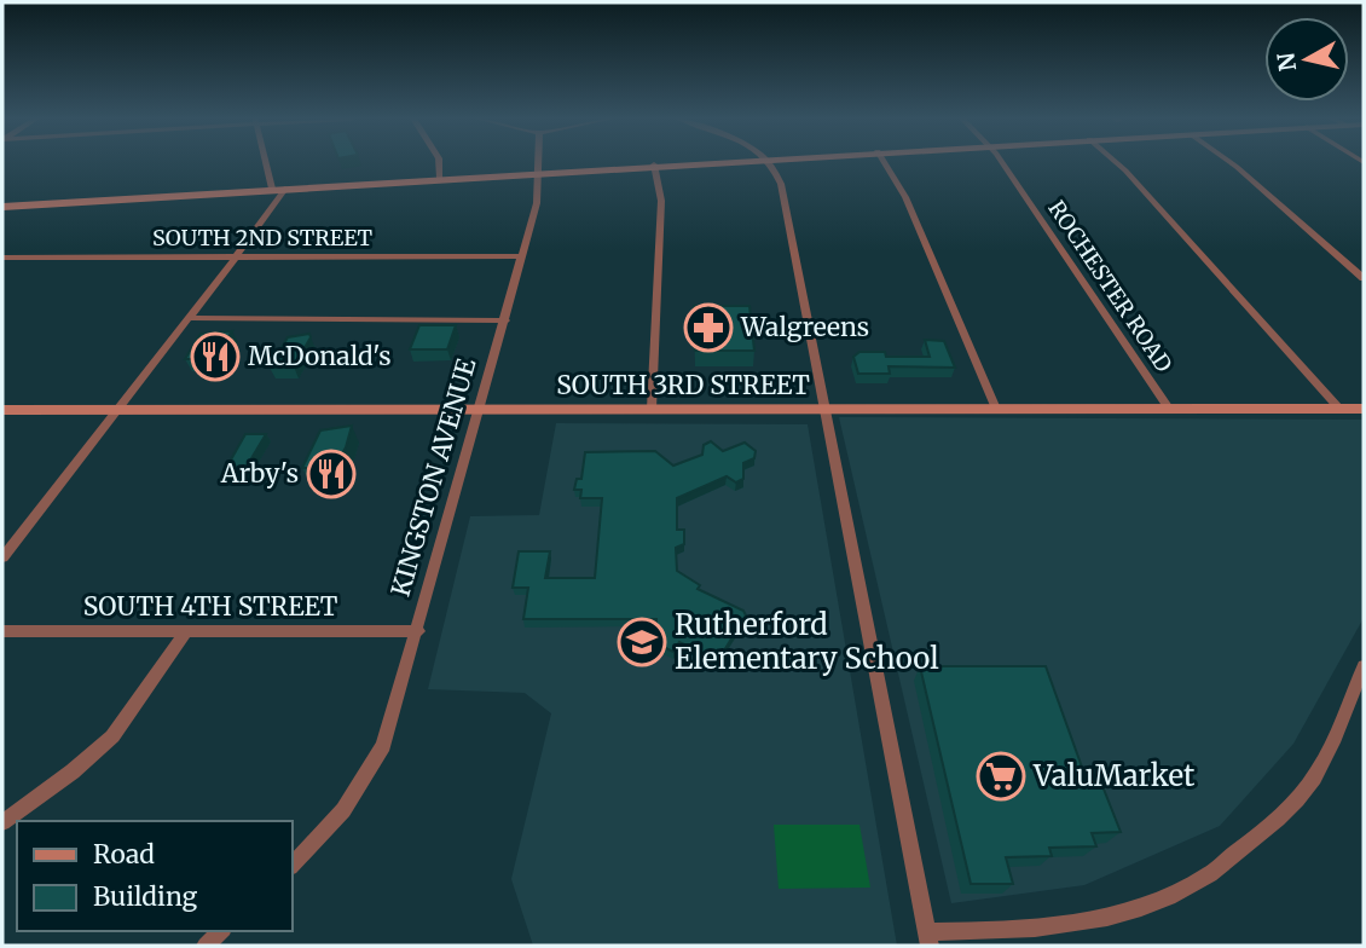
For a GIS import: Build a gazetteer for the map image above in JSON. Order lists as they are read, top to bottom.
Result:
{
  "streets": {
    "main road": ["SOUTH 3RD STREET"],
    "street": [
      "SOUTH 2ND STREET",
      "ROCHESTER ROAD",
      "KINGSTON AVENUE",
      "SOUTH 4TH STREET"
    ]
  },
  "crossings": [
    ["SOUTH 2ND STREET", "KINGSTON AVENUE"],
    ["ROCHESTER ROAD", "SOUTH 3RD STREET"],
    ["SOUTH 3RD STREET", "KINGSTON AVENUE"],
    ["KINGSTON AVENUE", "SOUTH 4TH STREET"]
  ],
  "places": {
    "pharmacy": ["Walgreens"],
    "restaurant": ["McDonald's", "Arby's"],
    "school or university": ["Rutherford Elementary School"],
    "supermarket": ["ValuMarket"]
  },
  "legend": ["Road", "Building"],
  "north": "left"
}
